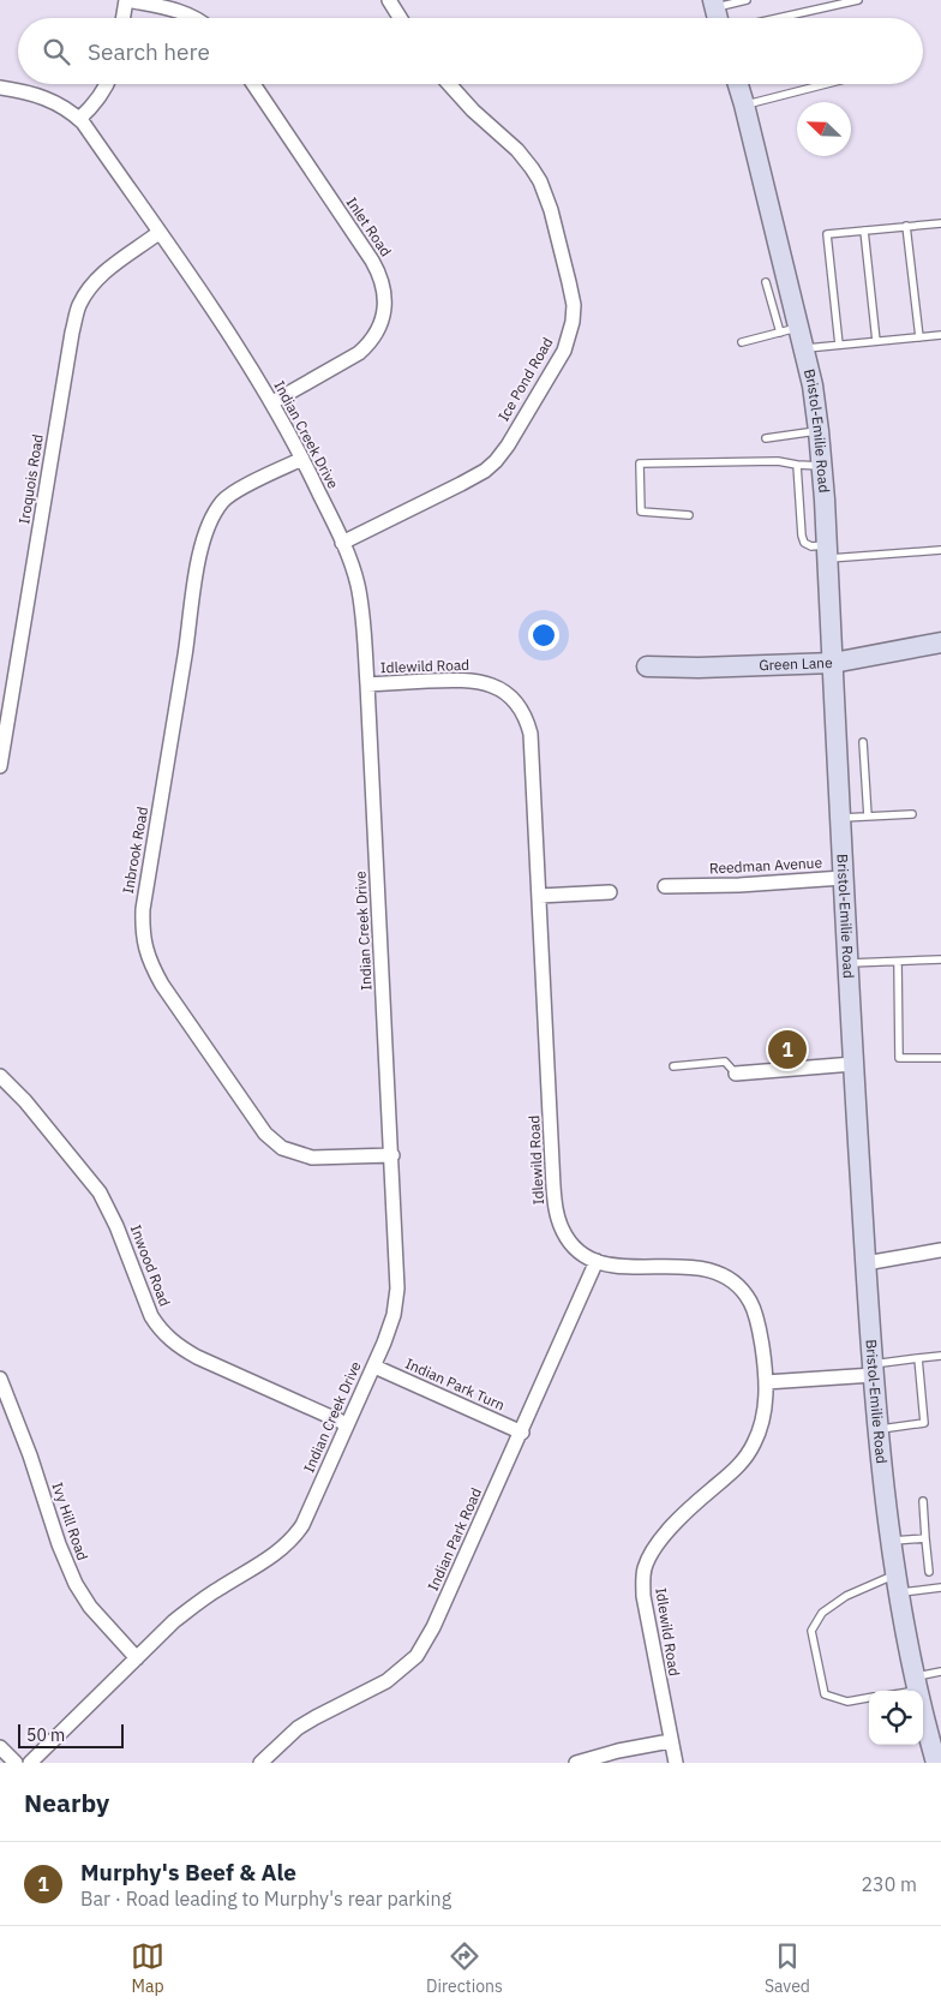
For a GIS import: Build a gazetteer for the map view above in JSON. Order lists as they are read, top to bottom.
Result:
{
  "streets": {
    "street": [
      "Inlet Road",
      "Ice Pond Road",
      "Bristol-Emilie Road",
      "Indian Creek Drive",
      "Iroquois Road",
      "Green Lane",
      "Idlewild Road",
      "Inbrook Road",
      "Reedman Avenue",
      "Inwood Road",
      "Indian Park Turn",
      "Ivy Hill Road",
      "Indian Park Road"
    ]
  },
  "crossings": [
    ["Inlet Road", "Indian Creek Drive"],
    ["Ice Pond Road", "Indian Creek Drive"],
    ["Bristol-Emilie Road", "Green Lane"],
    ["Bristol-Emilie Road", "Reedman Avenue"],
    ["Indian Creek Drive", "Iroquois Road"],
    ["Indian Creek Drive", "Idlewild Road"],
    ["Indian Creek Drive", "Inbrook Road"],
    ["Indian Creek Drive", "Inwood Road"],
    ["Indian Creek Drive", "Indian Park Turn"],
    ["Indian Creek Drive", "Ivy Hill Road"],
    ["Idlewild Road", "Indian Park Road"],
    ["Indian Park Turn", "Indian Park Road"]
  ],
  "scale_bar": "50 m",
  "north": "top left",
  "page": {
    "search": "Search here",
    "pins": "1",
    "scale": "50 m",
    "heading": "Nearby",
    "list": [
      {
        "mark": "1",
        "name": "Murphy's Beef & Ale",
        "note": "Bar · Road leading to Murphy's rear parking",
        "value": "230 m"
      }
    ],
    "nav": ["Map", "Directions", "Saved"]
  }
}
